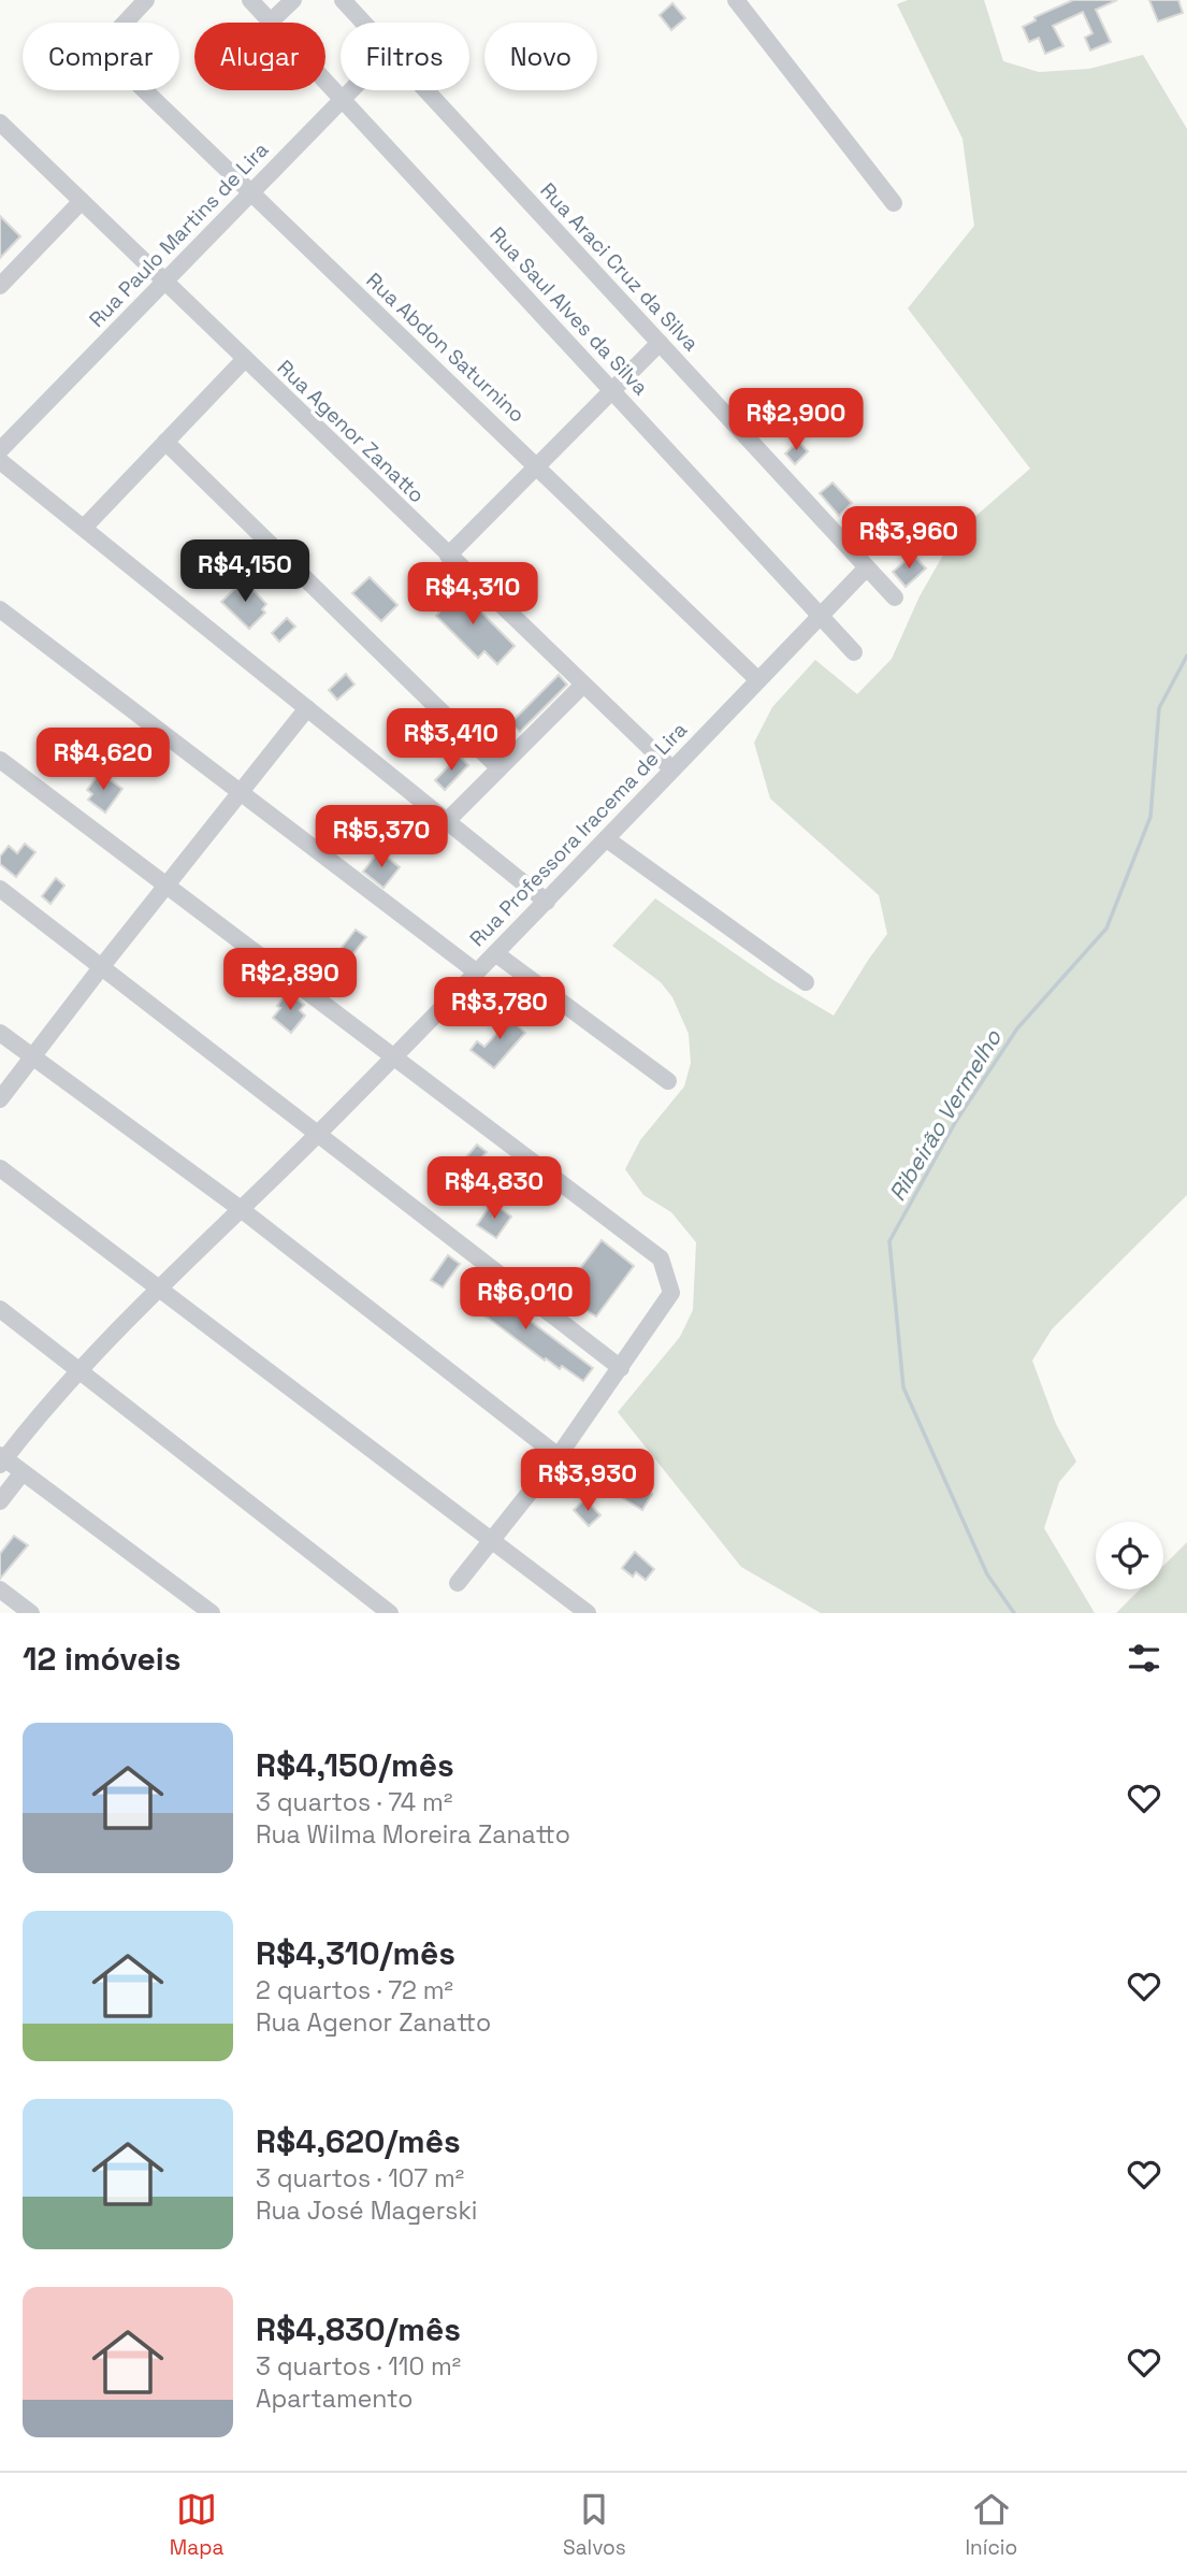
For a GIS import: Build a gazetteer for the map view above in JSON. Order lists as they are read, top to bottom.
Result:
{
  "streets": {
    "street": [
      "Rua Paulo Martins de Lira",
      "Rua Araci Cruz da Silva",
      "Rua Saul Alves da Silva",
      "Rua Abdon Saturnino",
      "Rua Agenor Zanatto",
      "Rua Professora Iracema de Lira"
    ]
  },
  "crossings": [
    ["Rua Paulo Martins de Lira", "Rua Saul Alves da Silva"],
    ["Rua Paulo Martins de Lira", "Rua Abdon Saturnino"],
    ["Rua Paulo Martins de Lira", "Rua Agenor Zanatto"],
    ["Rua Araci Cruz da Silva", "Rua Professora Iracema de Lira"],
    ["Rua Saul Alves da Silva", "Rua Professora Iracema de Lira"],
    ["Rua Abdon Saturnino", "Rua Professora Iracema de Lira"],
    ["Rua Agenor Zanatto", "Rua Professora Iracema de Lira"]
  ],
  "water": ["Ribeirão Vermelho"],
  "page": {
    "chip": [
      "Comprar",
      "Alugar",
      "Filtros",
      "Novo"
    ],
    "price": [
      "R$2,900",
      "R$3,960",
      "R$4,150",
      "R$4,310",
      "R$3,410",
      "R$4,620",
      "R$5,370",
      "R$2,890",
      "R$3,780",
      "R$4,830",
      "R$6,010",
      "R$3,930"
    ],
    "heading": "12 imóveis",
    "list": [
      {
        "name": "R$4,150/mês",
        "note": "3 quartos · 74 m² · Rua Wilma Moreira Zanatto"
      },
      {
        "name": "R$4,310/mês",
        "note": "2 quartos · 72 m² · Rua Agenor Zanatto"
      },
      {
        "name": "R$4,620/mês",
        "note": "3 quartos · 107 m² · Rua José Magerski"
      },
      {
        "name": "R$4,830/mês",
        "note": "3 quartos · 110 m² · Apartamento"
      }
    ],
    "tabs": ["Mapa", "Salvos", "Início"]
  }
}
